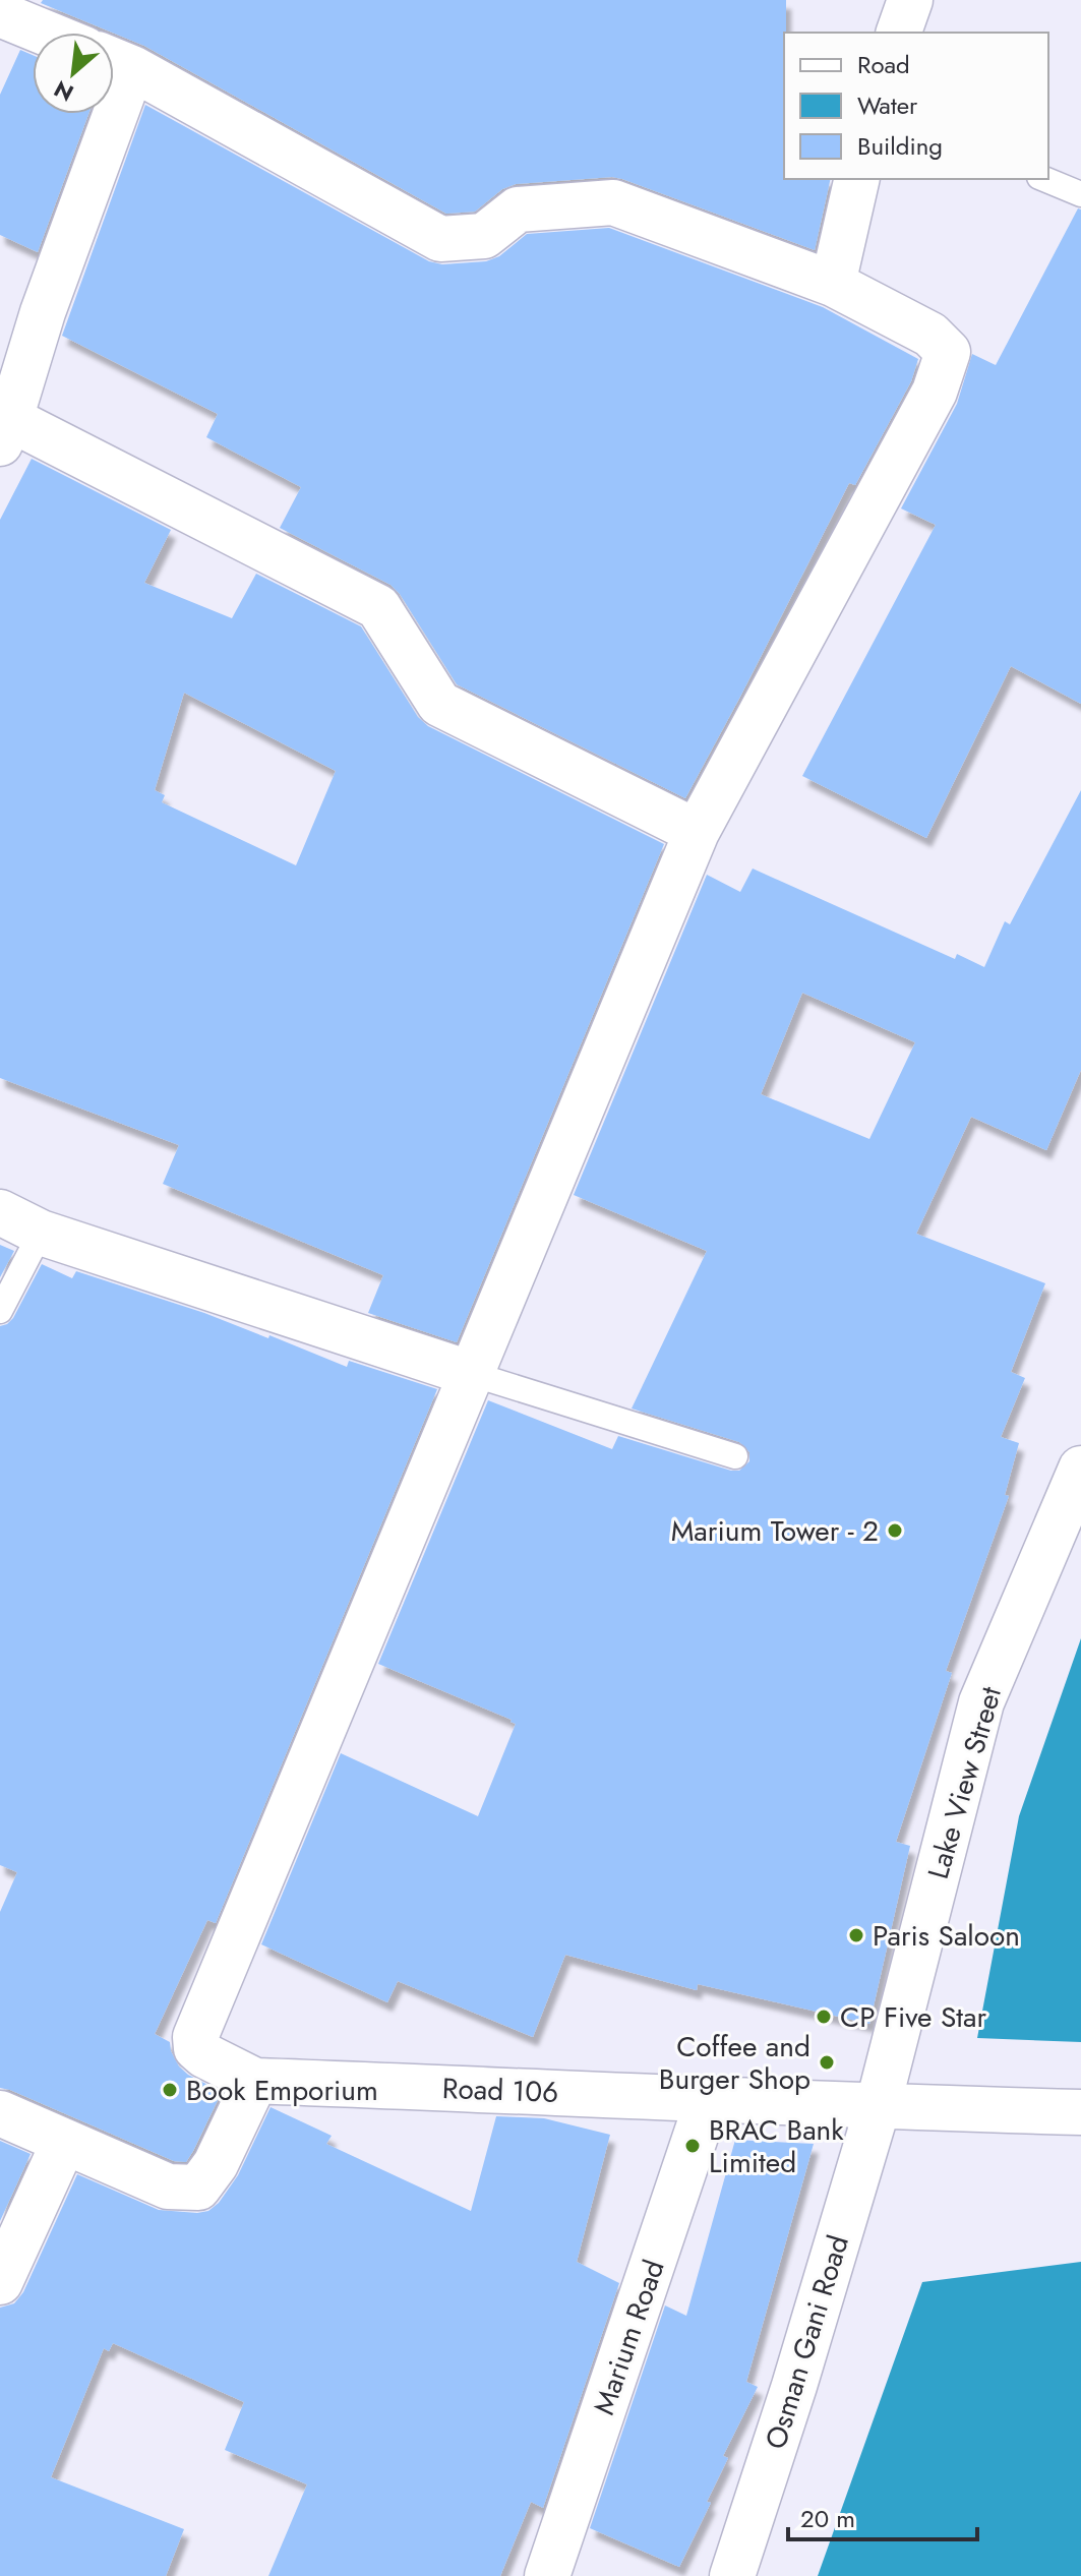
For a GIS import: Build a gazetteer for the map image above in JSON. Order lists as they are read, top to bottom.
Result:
{
  "streets": {
    "street": [
      "Lake View Street",
      "Road 106",
      "Marium Road",
      "Osman Gani Road"
    ]
  },
  "crossings": [
    ["Lake View Street", "Road 106"],
    ["Lake View Street", "Osman Gani Road"],
    ["Road 106", "Marium Road"],
    ["Road 106", "Osman Gani Road"]
  ],
  "places": [
    "Marium Tower - 2",
    "Paris Saloon",
    "CP Five Star",
    "Coffee and Burger Shop",
    "Book Emporium",
    "BRAC Bank Limited"
  ],
  "legend": ["Road", "Water", "Building"],
  "scale_bar": "20 m",
  "north": "bottom left"
}
